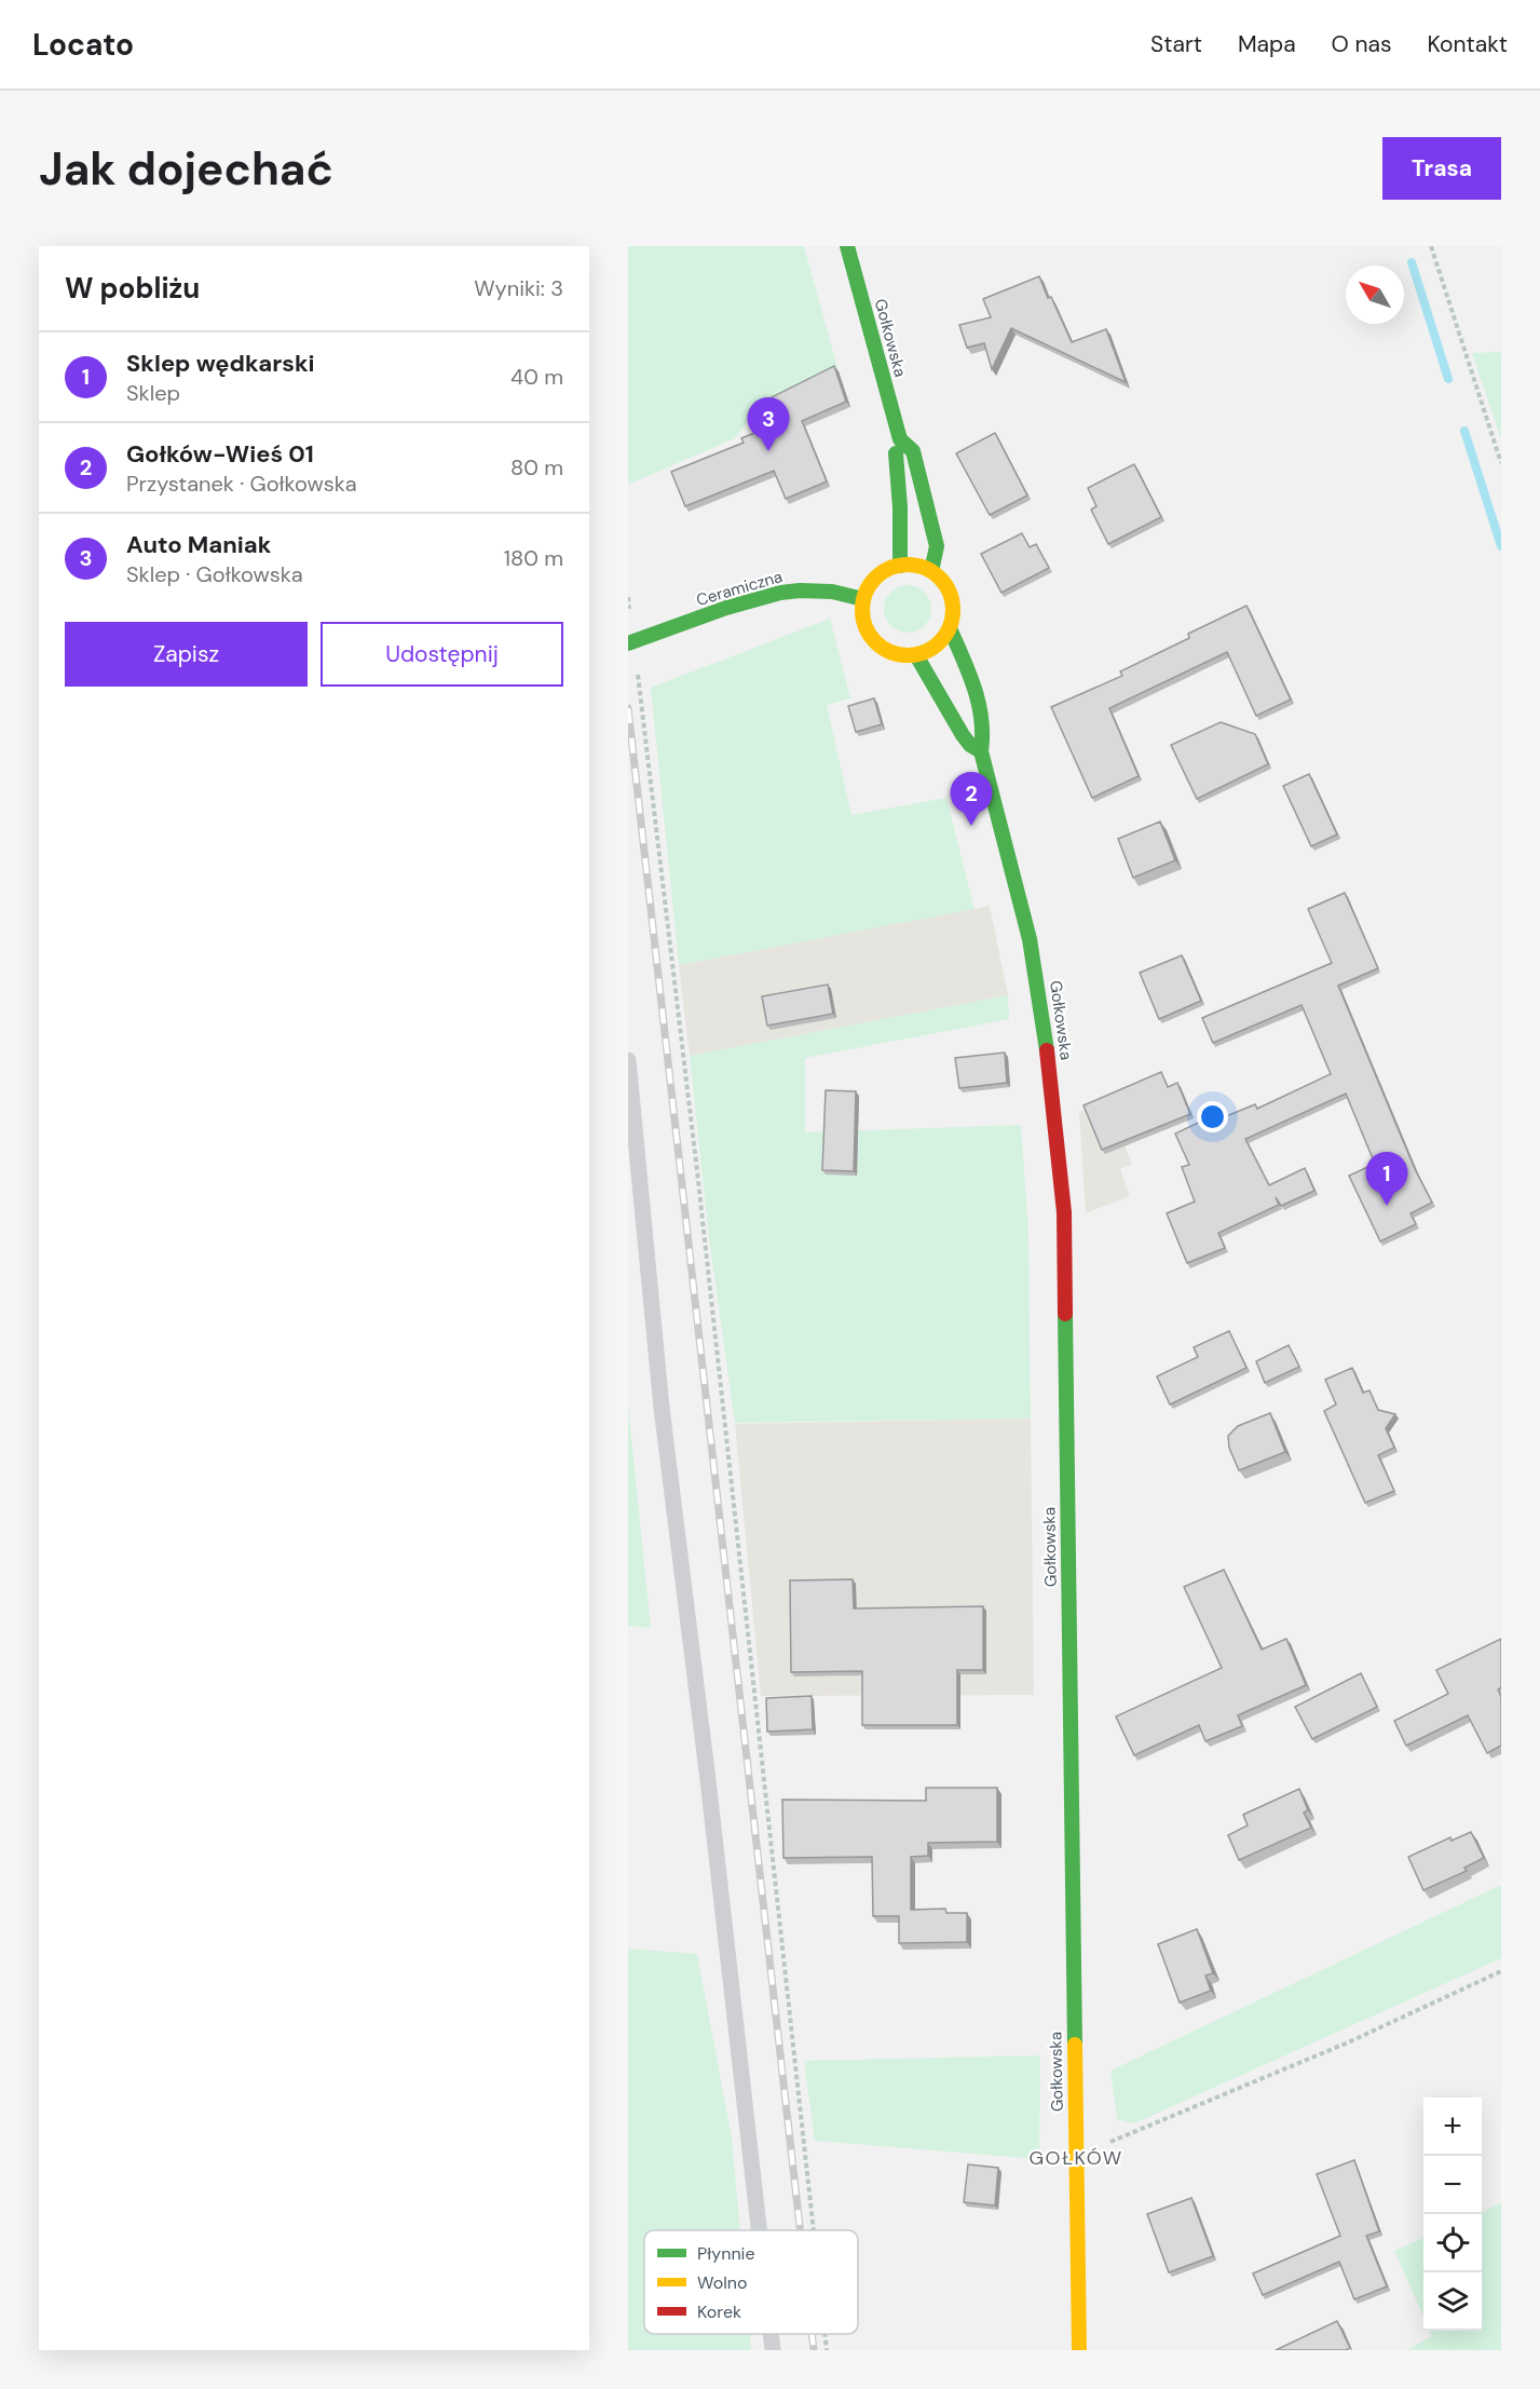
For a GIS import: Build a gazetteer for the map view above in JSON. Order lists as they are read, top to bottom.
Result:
{
  "streets": {
    "street": ["Gołkowska", "Ceramiczna"]
  },
  "crossings": [
    ["Gołkowska", "Ceramiczna"]
  ],
  "districts": ["GOŁKÓW"],
  "legend": ["Płynnie", "Wolno", "Korek"],
  "north": "top left",
  "page": {
    "header": "Locato",
    "nav": [
      "Start",
      "Mapa",
      "O nas",
      "Kontakt"
    ],
    "buttons": [
      "Trasa",
      ["Zapisz", "Udostępnij"]
    ],
    "title": "Jak dojechać",
    "heading": ["W pobliżu", "Wyniki: 3"],
    "list": [
      {
        "mark": "1",
        "name": "Sklep wędkarski",
        "note": "Sklep",
        "value": "40 m"
      },
      {
        "mark": "2",
        "name": "Gołków-Wieś 01",
        "note": "Przystanek · Gołkowska",
        "value": "80 m"
      },
      {
        "mark": "3",
        "name": "Auto Maniak",
        "note": "Sklep · Gołkowska",
        "value": "180 m"
      }
    ],
    "pins": ["3", "2", "1"],
    "map_buttons": ["+", "−"]
  }
}
